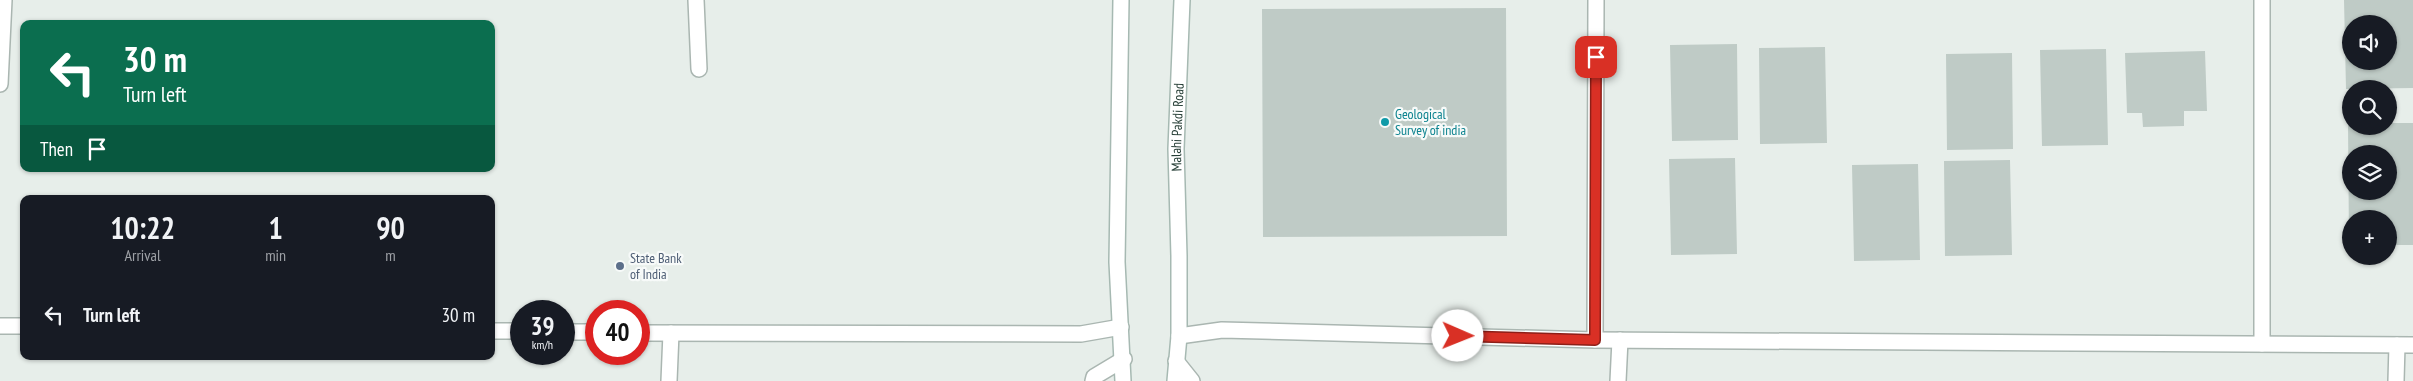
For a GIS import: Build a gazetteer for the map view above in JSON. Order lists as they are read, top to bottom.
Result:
{
  "streets": {
    "street": ["Malahi Pakdi Road"]
  },
  "places": ["Geological Survey of india", "State Bank of India"],
  "page": {
    "map_buttons": "+",
    "turn": ["30 m", "Turn left"],
    "then": "Then",
    "eta": [
      "10:22",
      "Arrival",
      "1",
      "min",
      "90",
      "m"
    ],
    "list": [
      {
        "name": "Turn left",
        "value": "30 m"
      }
    ],
    "speed": "39 km/h",
    "limit": "40"
  }
}
